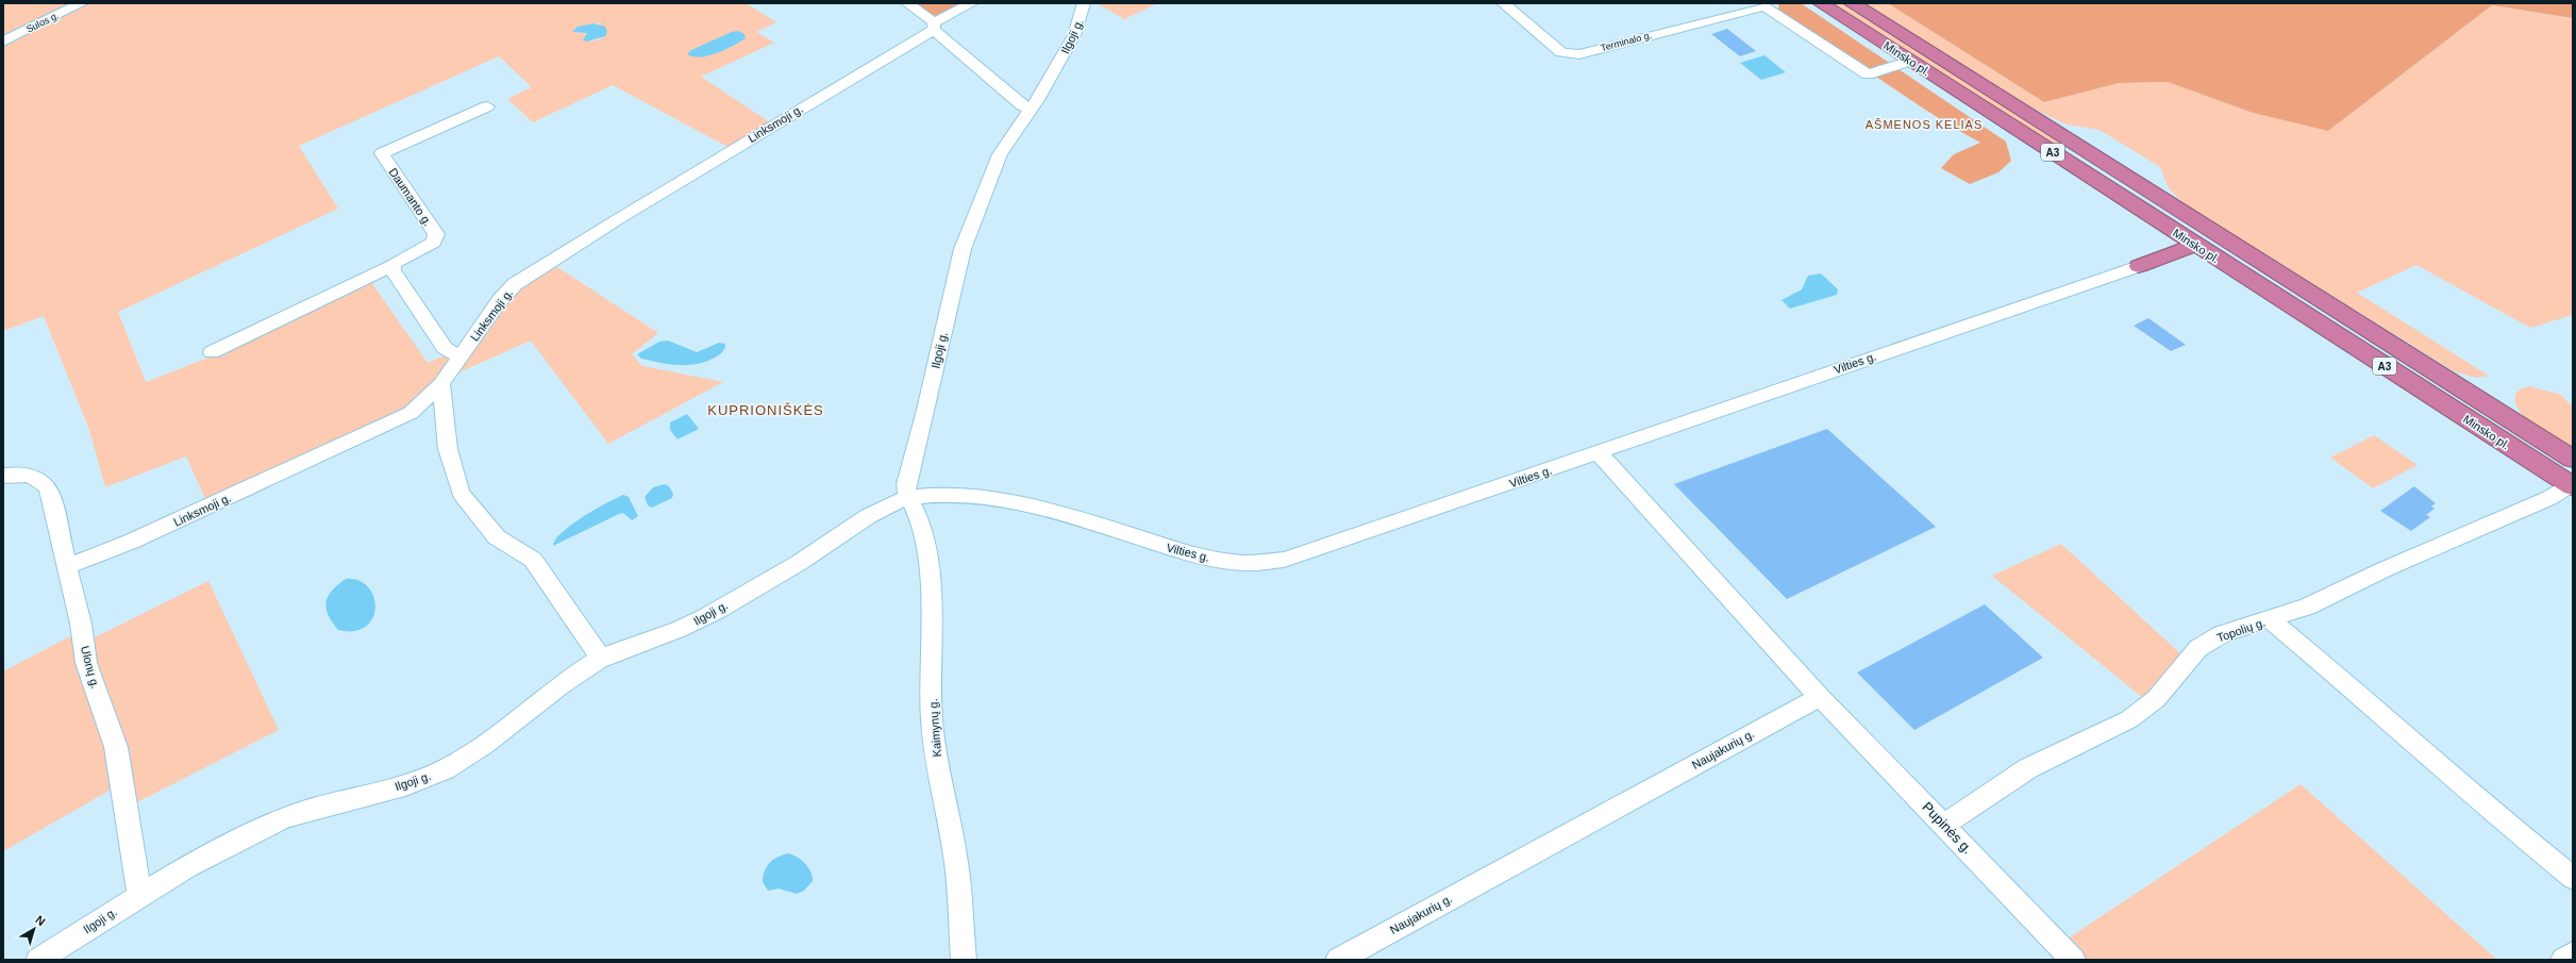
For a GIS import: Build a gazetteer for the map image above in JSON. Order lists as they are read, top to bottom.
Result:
{
  "streets": {
    "highway": ["Minsko pl.", "A3"],
    "street": [
      "Sulos g.",
      "Ilgoji g.",
      "Terminalo g.",
      "Linksmoji g.",
      "Daumanto g.",
      "Vilties g.",
      "Topolių g.",
      "Ulonų g.",
      "Kaimynų g.",
      "Naujakurių g.",
      "Pupinės g."
    ]
  },
  "crossings": [
    ["Ilgoji g.", "Vilties g."],
    ["Ilgoji g.", "Ulonų g."],
    ["Ilgoji g.", "Kaimynų g."],
    ["Terminalo g.", "Minsko pl."],
    ["Minsko pl.", "Topolių g."],
    ["Linksmoji g.", "Ulonų g."],
    ["Vilties g.", "Kaimynų g."],
    ["Topolių g.", "Pupinės g."],
    ["Naujakurių g.", "Pupinės g."]
  ],
  "districts": ["AŠMENOS KELIAS", "KUPRIONIŠKĖS"],
  "north": "top right"
}
